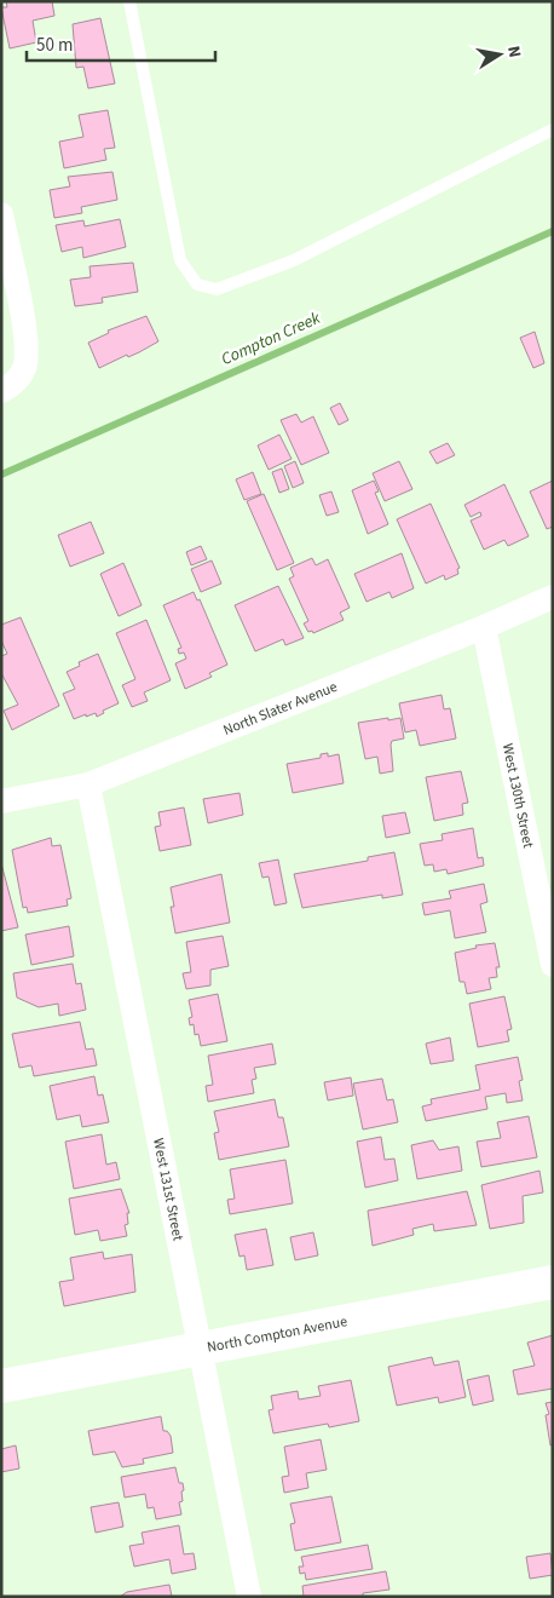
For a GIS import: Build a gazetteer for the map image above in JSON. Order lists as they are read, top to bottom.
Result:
{
  "streets": {
    "street": [
      "North Slater Avenue",
      "West 130th Street",
      "West 131st Street",
      "North Compton Avenue"
    ]
  },
  "crossings": [
    ["North Slater Avenue", "West 130th Street"],
    ["North Slater Avenue", "West 131st Street"],
    ["West 131st Street", "North Compton Avenue"]
  ],
  "water": ["Compton Creek"],
  "scale_bar": "50 m",
  "north": "right"
}
